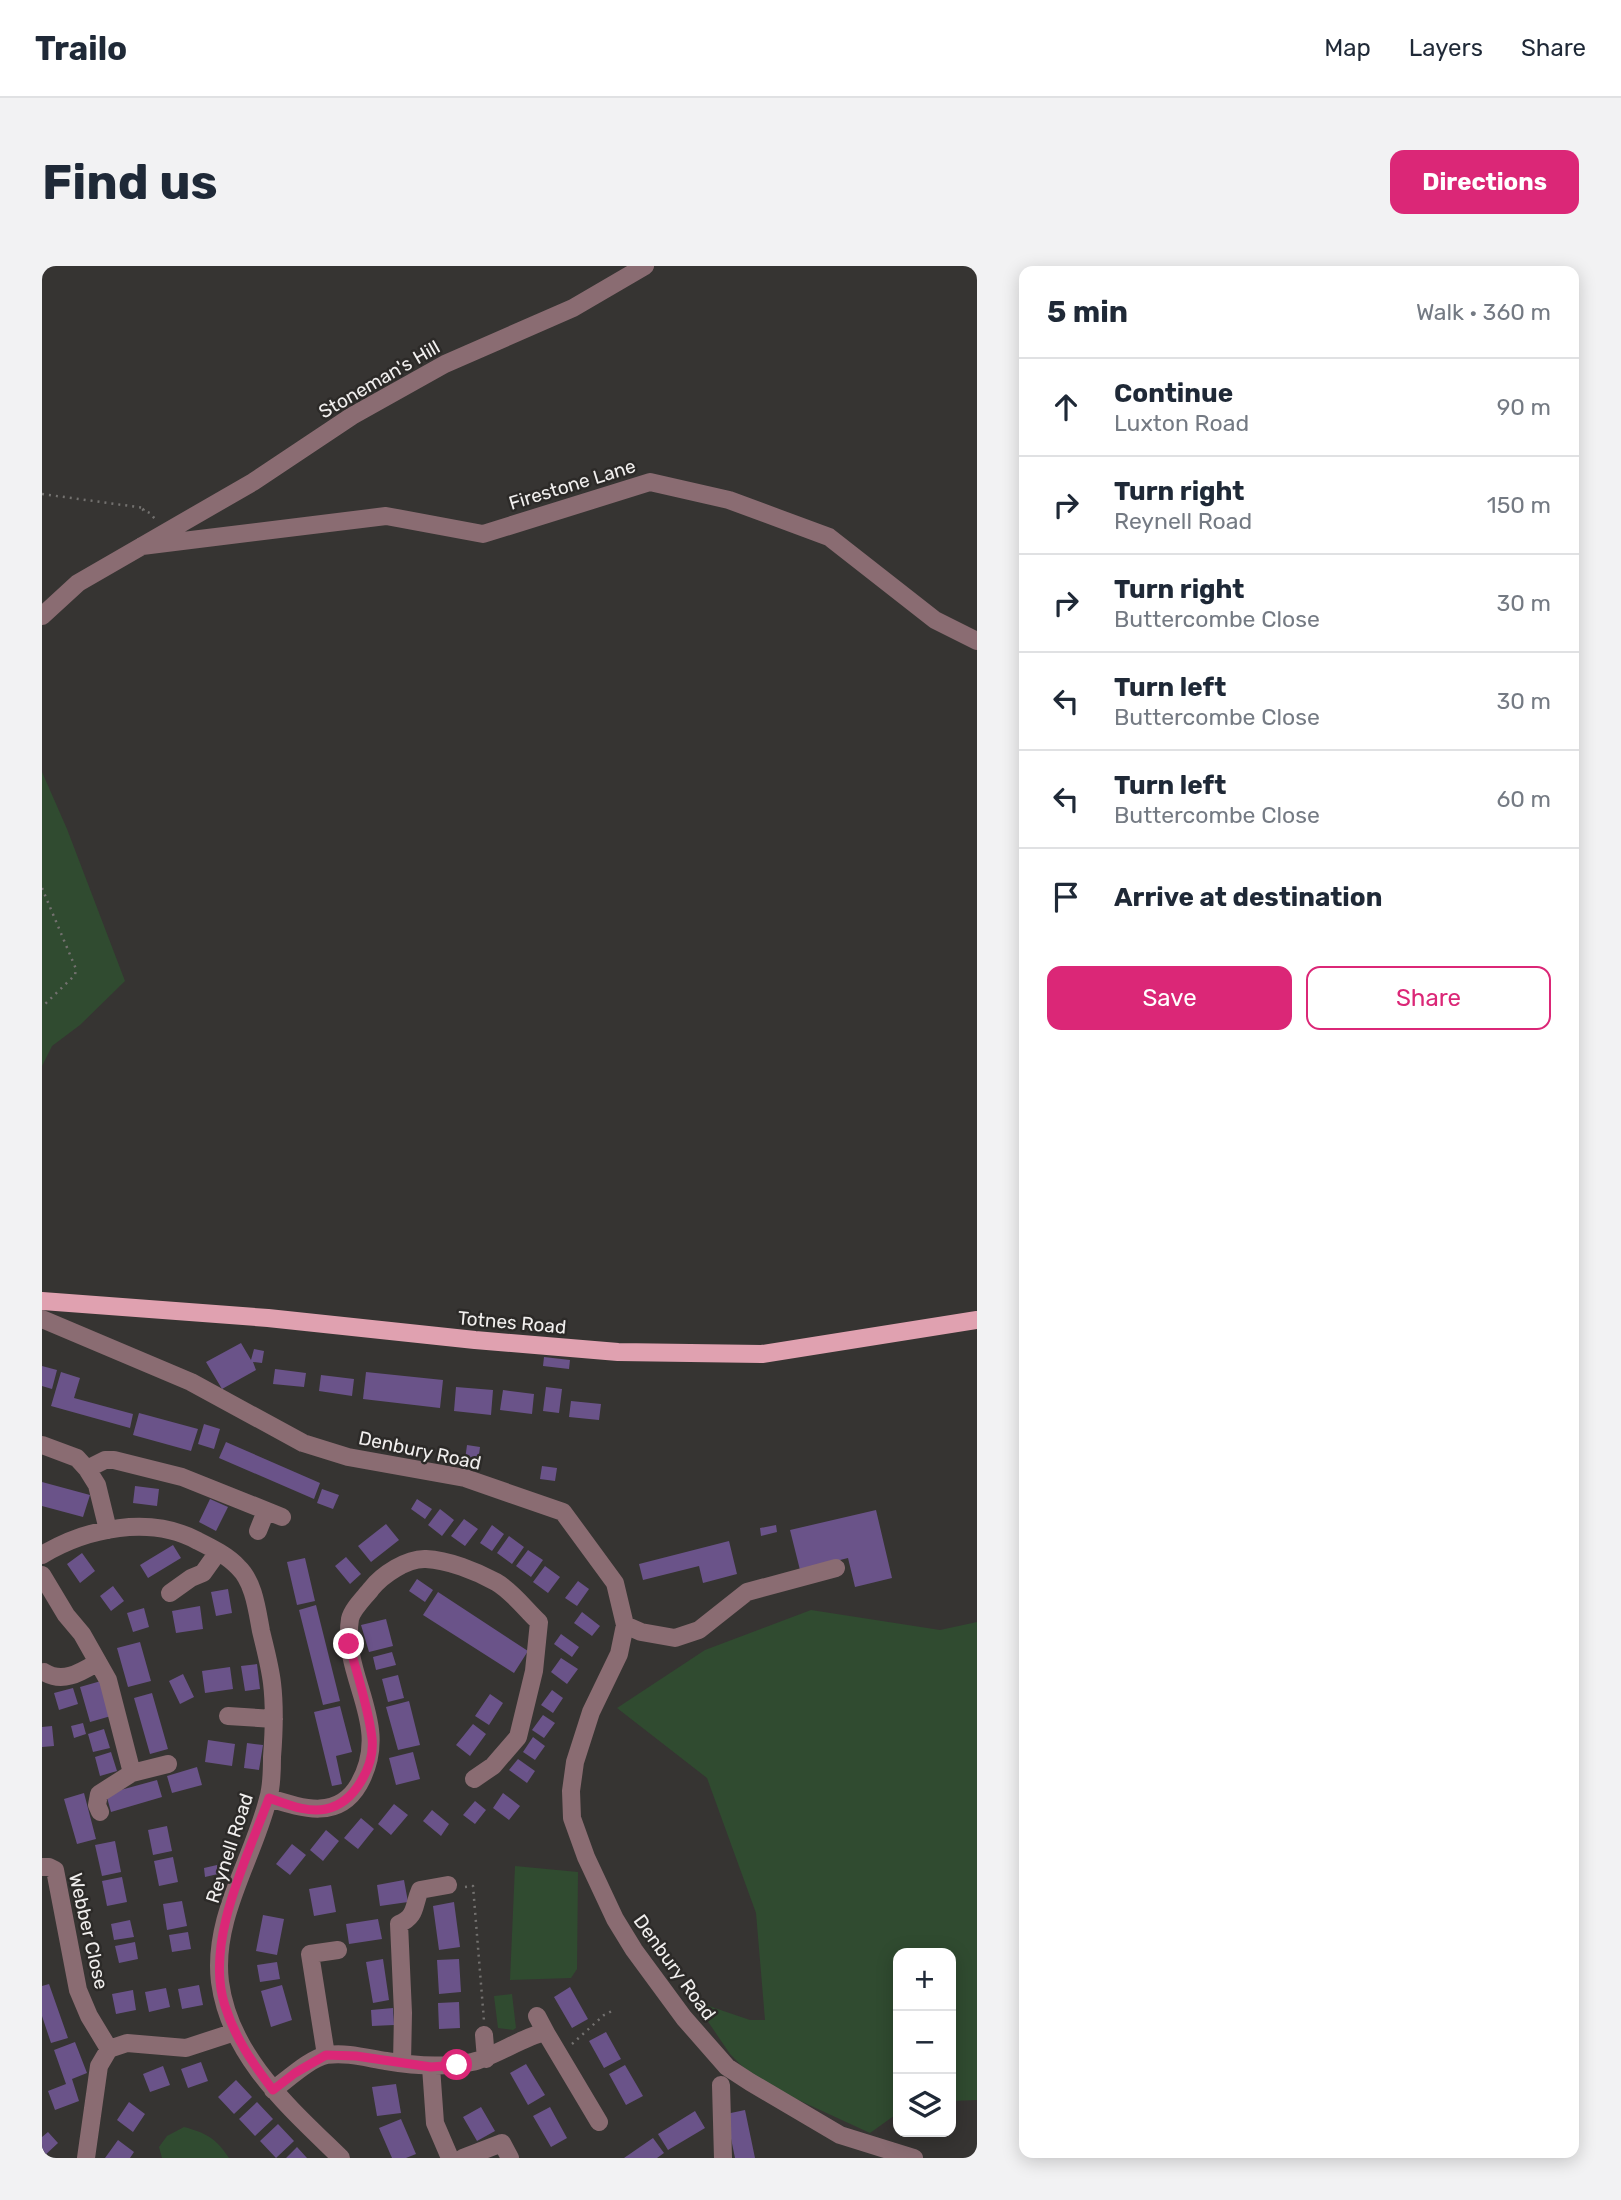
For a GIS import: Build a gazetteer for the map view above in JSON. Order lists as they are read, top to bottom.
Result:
{
  "streets": {
    "main road": ["Totnes Road"],
    "street": [
      "Stoneman's Hill",
      "Firestone Lane",
      "Denbury Road",
      "Reynell Road",
      "Webber Close"
    ]
  },
  "crossings": [
    ["Stoneman's Hill", "Firestone Lane"]
  ],
  "page": {
    "header": "Trailo",
    "nav": ["Map", "Layers", "Share"],
    "buttons": [
      "Directions",
      ["Save", "Share"]
    ],
    "title": "Find us",
    "heading": ["5 min", "Walk · 360 m"],
    "list": [
      ["Continue", "Luxton Road", "90 m"],
      ["Turn right", "Reynell Road", "150 m"],
      ["Turn right", "Buttercombe Close", "30 m"],
      ["Turn left", "Buttercombe Close", "30 m"],
      ["Turn left", "Buttercombe Close", "60 m"],
      "Arrive at destination"
    ],
    "map_buttons": ["+", "−"]
  }
}
